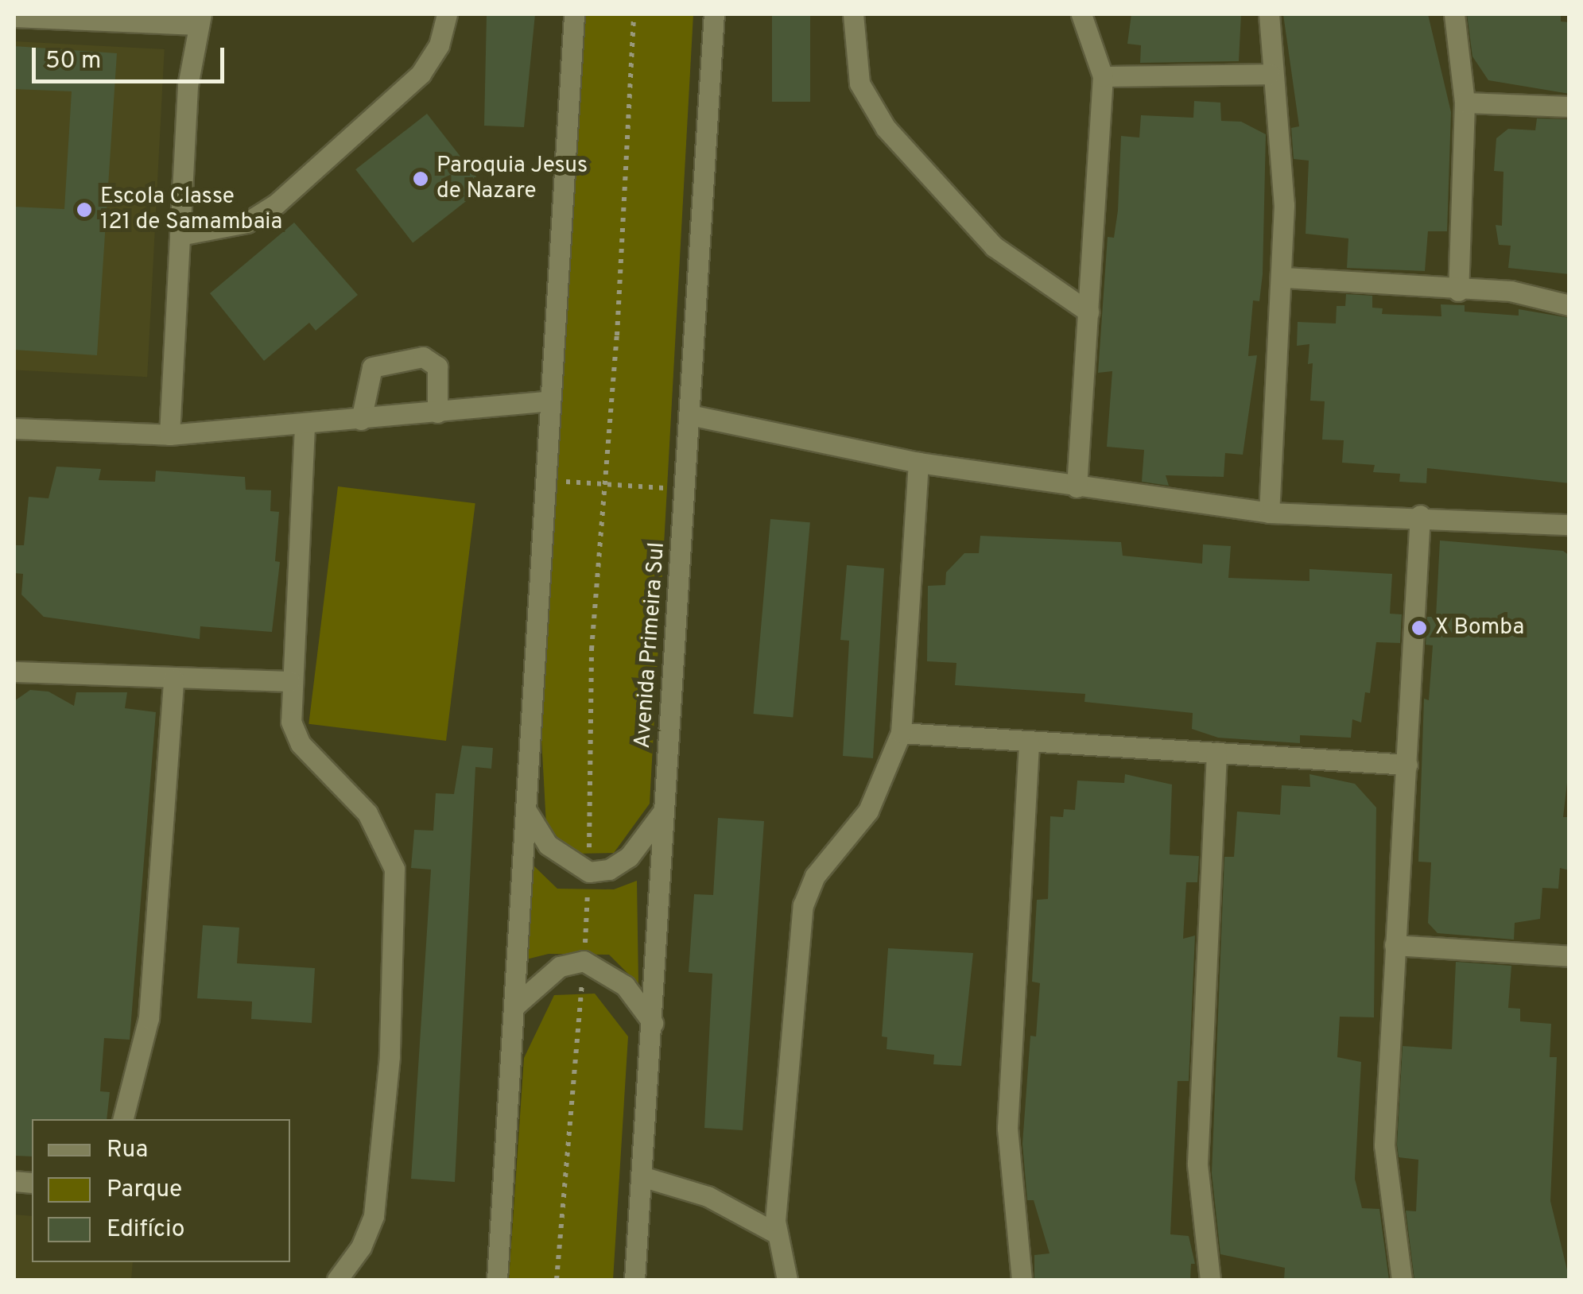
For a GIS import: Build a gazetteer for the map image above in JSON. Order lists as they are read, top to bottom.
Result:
{
  "streets": {
    "street": ["Avenida Primeira Sul"]
  },
  "places": ["Paroquia Jesus de Nazare", "Escola Classe 121 de Samambaia", "X Bomba"],
  "legend": ["Rua", "Parque", "Edifício"],
  "scale_bar": "50 m"
}
